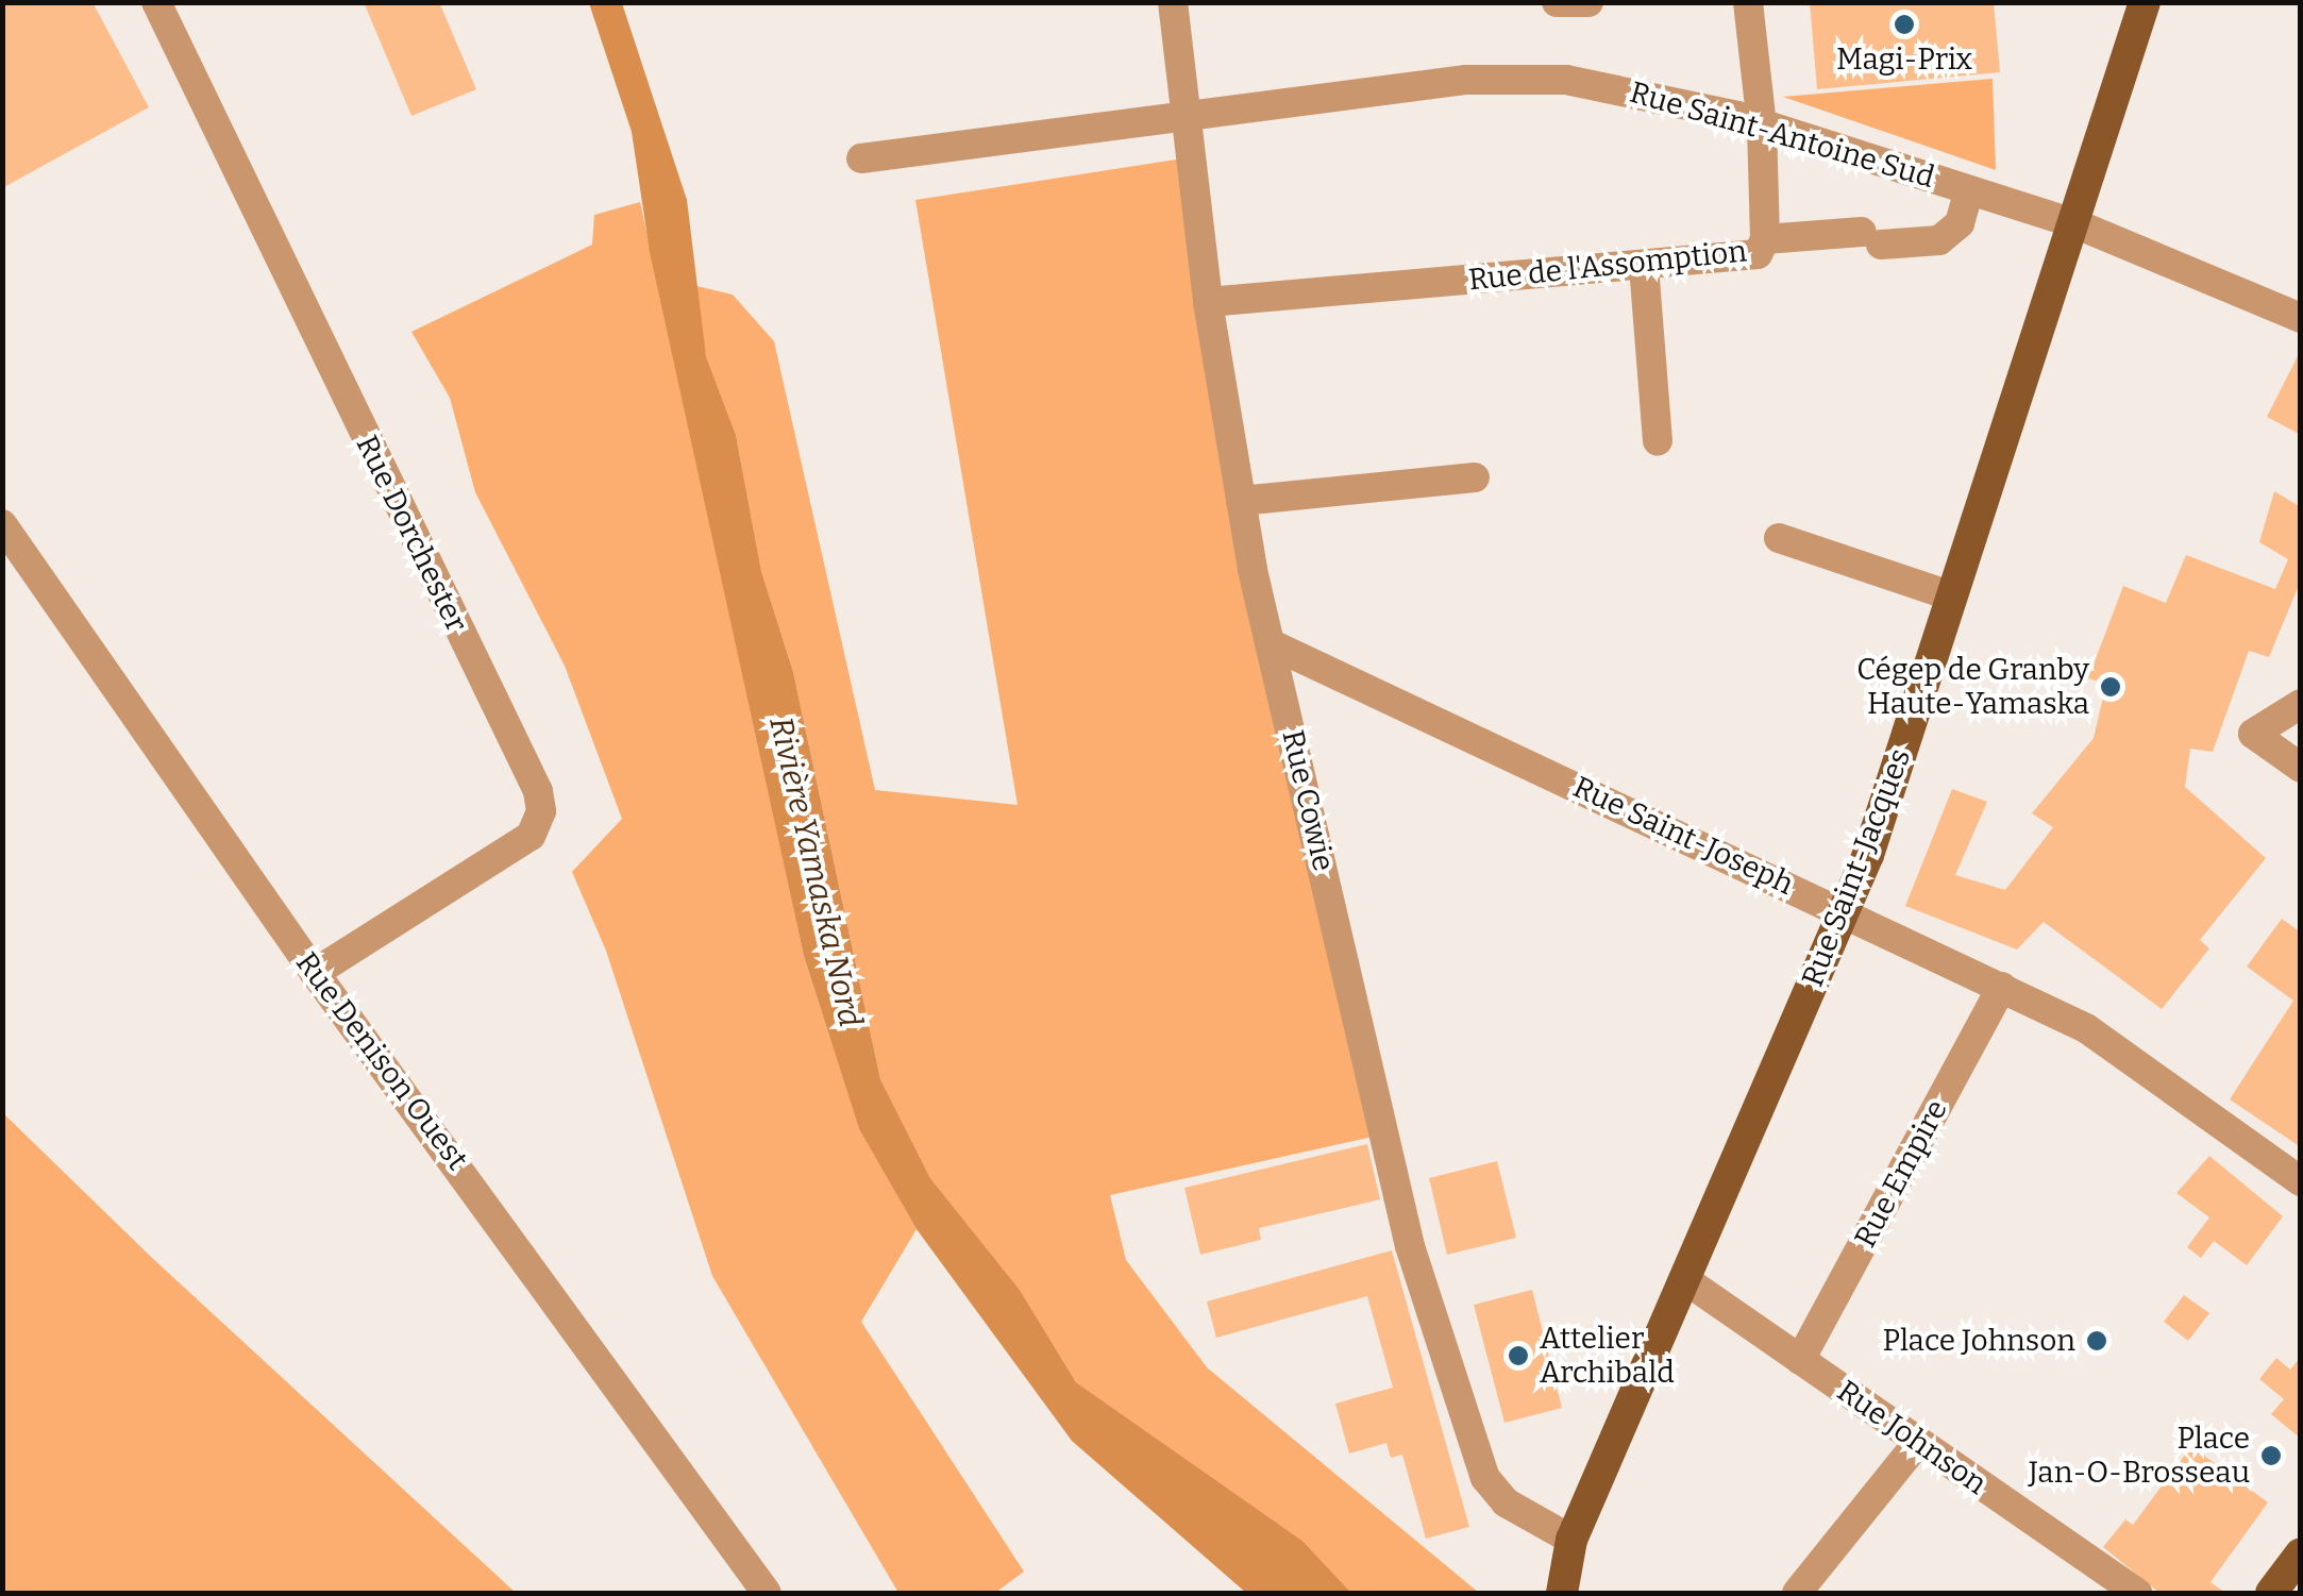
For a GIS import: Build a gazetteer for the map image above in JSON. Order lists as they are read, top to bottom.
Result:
{
  "streets": {
    "main road": ["Rue Saint-Jacques"],
    "street": [
      "Rue Saint-Antoine Sud",
      "Rue de l'Assomption",
      "Rue Dorchester",
      "Rue Cowie",
      "Rue Saint-Joseph",
      "Rue Denison Ouest",
      "Rue Empire",
      "Rue Johnson"
    ]
  },
  "crossings": [
    ["Rue Saint-Antoine Sud", "Rue de l'Assomption"],
    ["Rue Saint-Antoine Sud", "Rue Cowie"],
    ["Rue Saint-Antoine Sud", "Rue Saint-Jacques"],
    ["Rue de l'Assomption", "Rue Cowie"],
    ["Rue Dorchester", "Rue Denison Ouest"],
    ["Rue Cowie", "Rue Saint-Joseph"],
    ["Rue Cowie", "Rue Saint-Jacques"],
    ["Rue Saint-Joseph", "Rue Saint-Jacques"],
    ["Rue Saint-Joseph", "Rue Empire"],
    ["Rue Saint-Jacques", "Rue Johnson"],
    ["Rue Empire", "Rue Johnson"]
  ],
  "water": ["Rivière Yamaska Nord"],
  "places": [
    "Magi-Prix",
    "Cégep de Granby Haute-Yamaska",
    "Place Johnson",
    "Attelier Archibald",
    "Place Jan-O-Brosseau"
  ]
}
